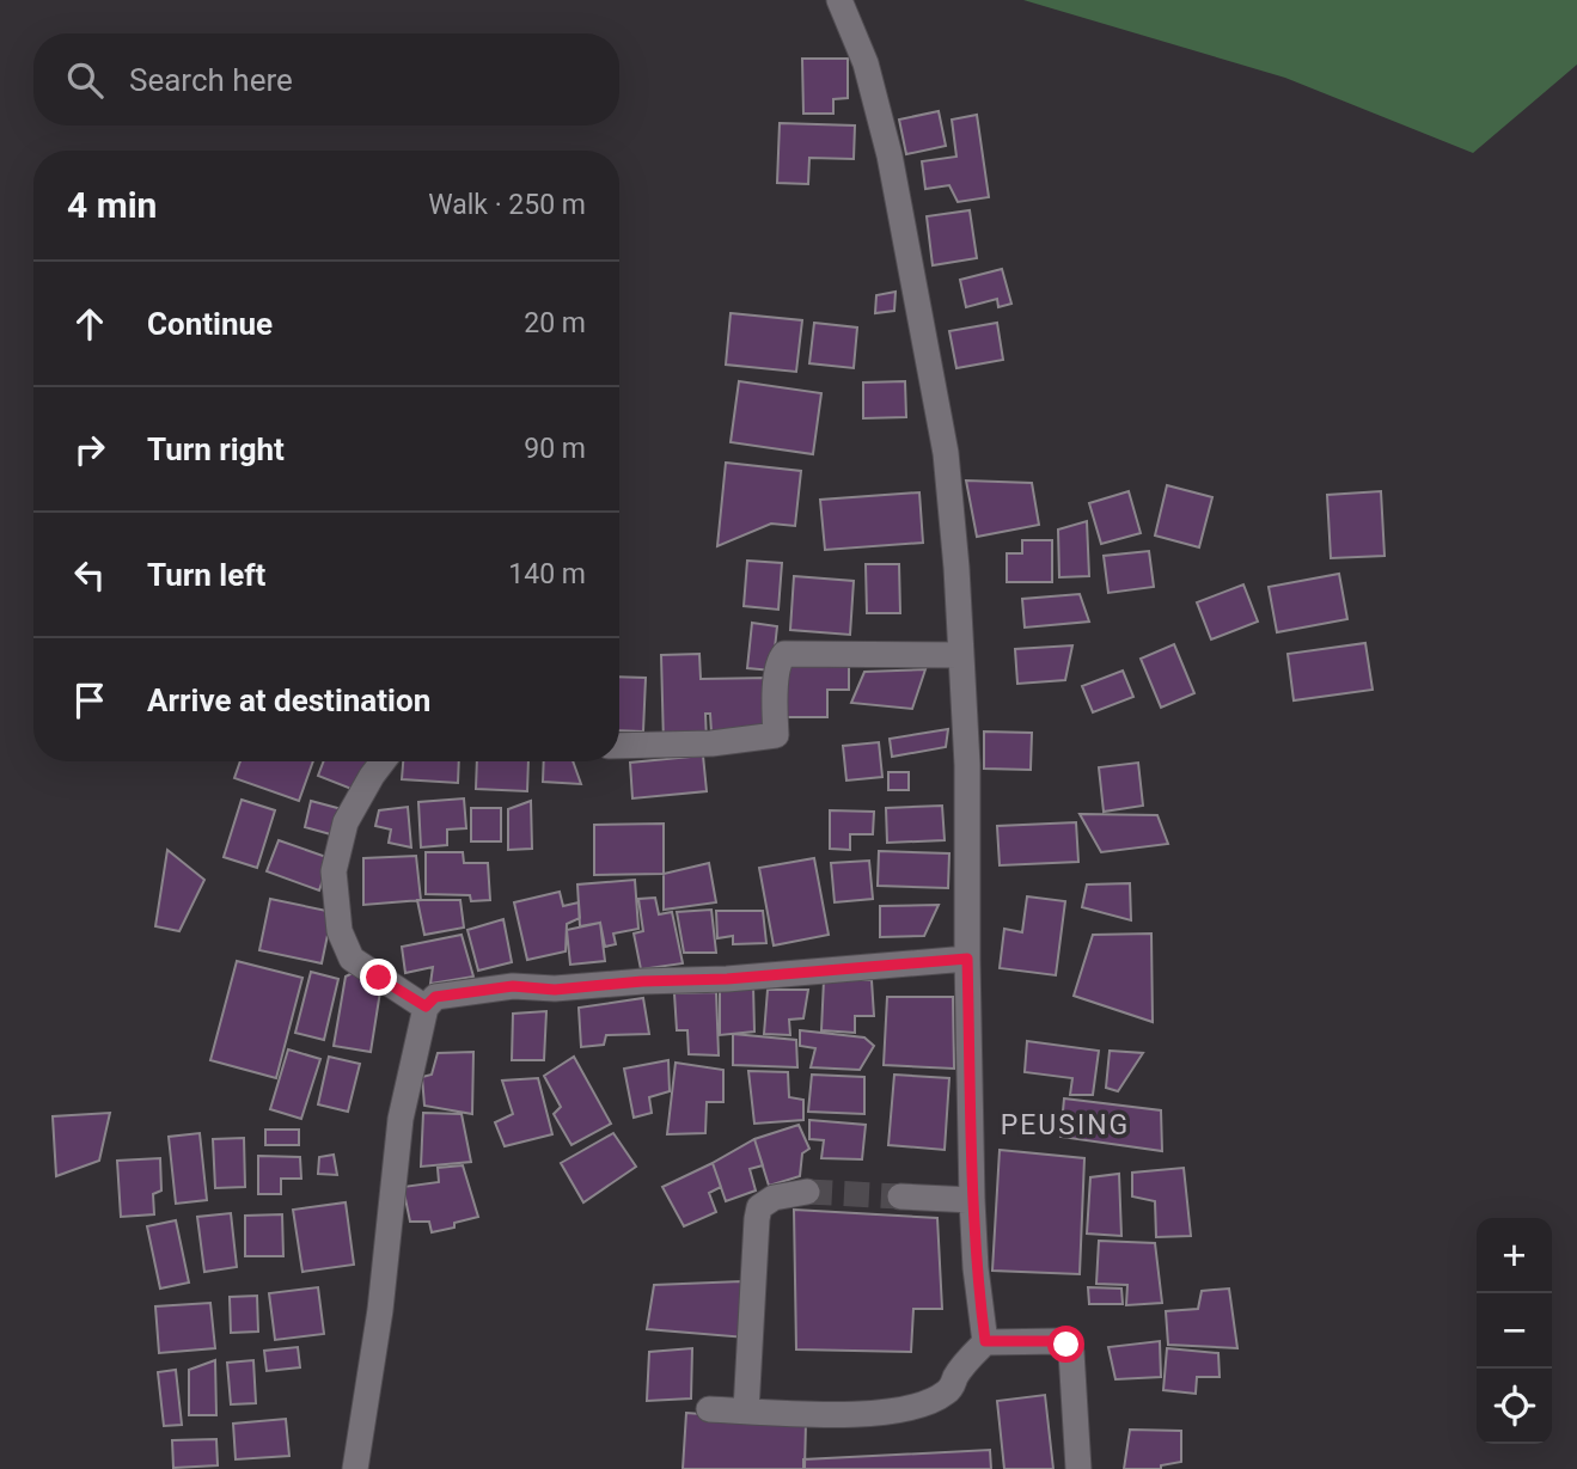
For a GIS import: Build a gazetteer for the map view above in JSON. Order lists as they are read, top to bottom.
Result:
{
  "districts": ["PEUSING"],
  "page": {
    "search": "Search here",
    "heading": ["4 min", "Walk · 250 m"],
    "list": [
      ["Continue", "20 m"],
      ["Turn right", "90 m"],
      ["Turn left", "140 m"],
      "Arrive at destination"
    ],
    "map_buttons": ["+", "−"]
  }
}
